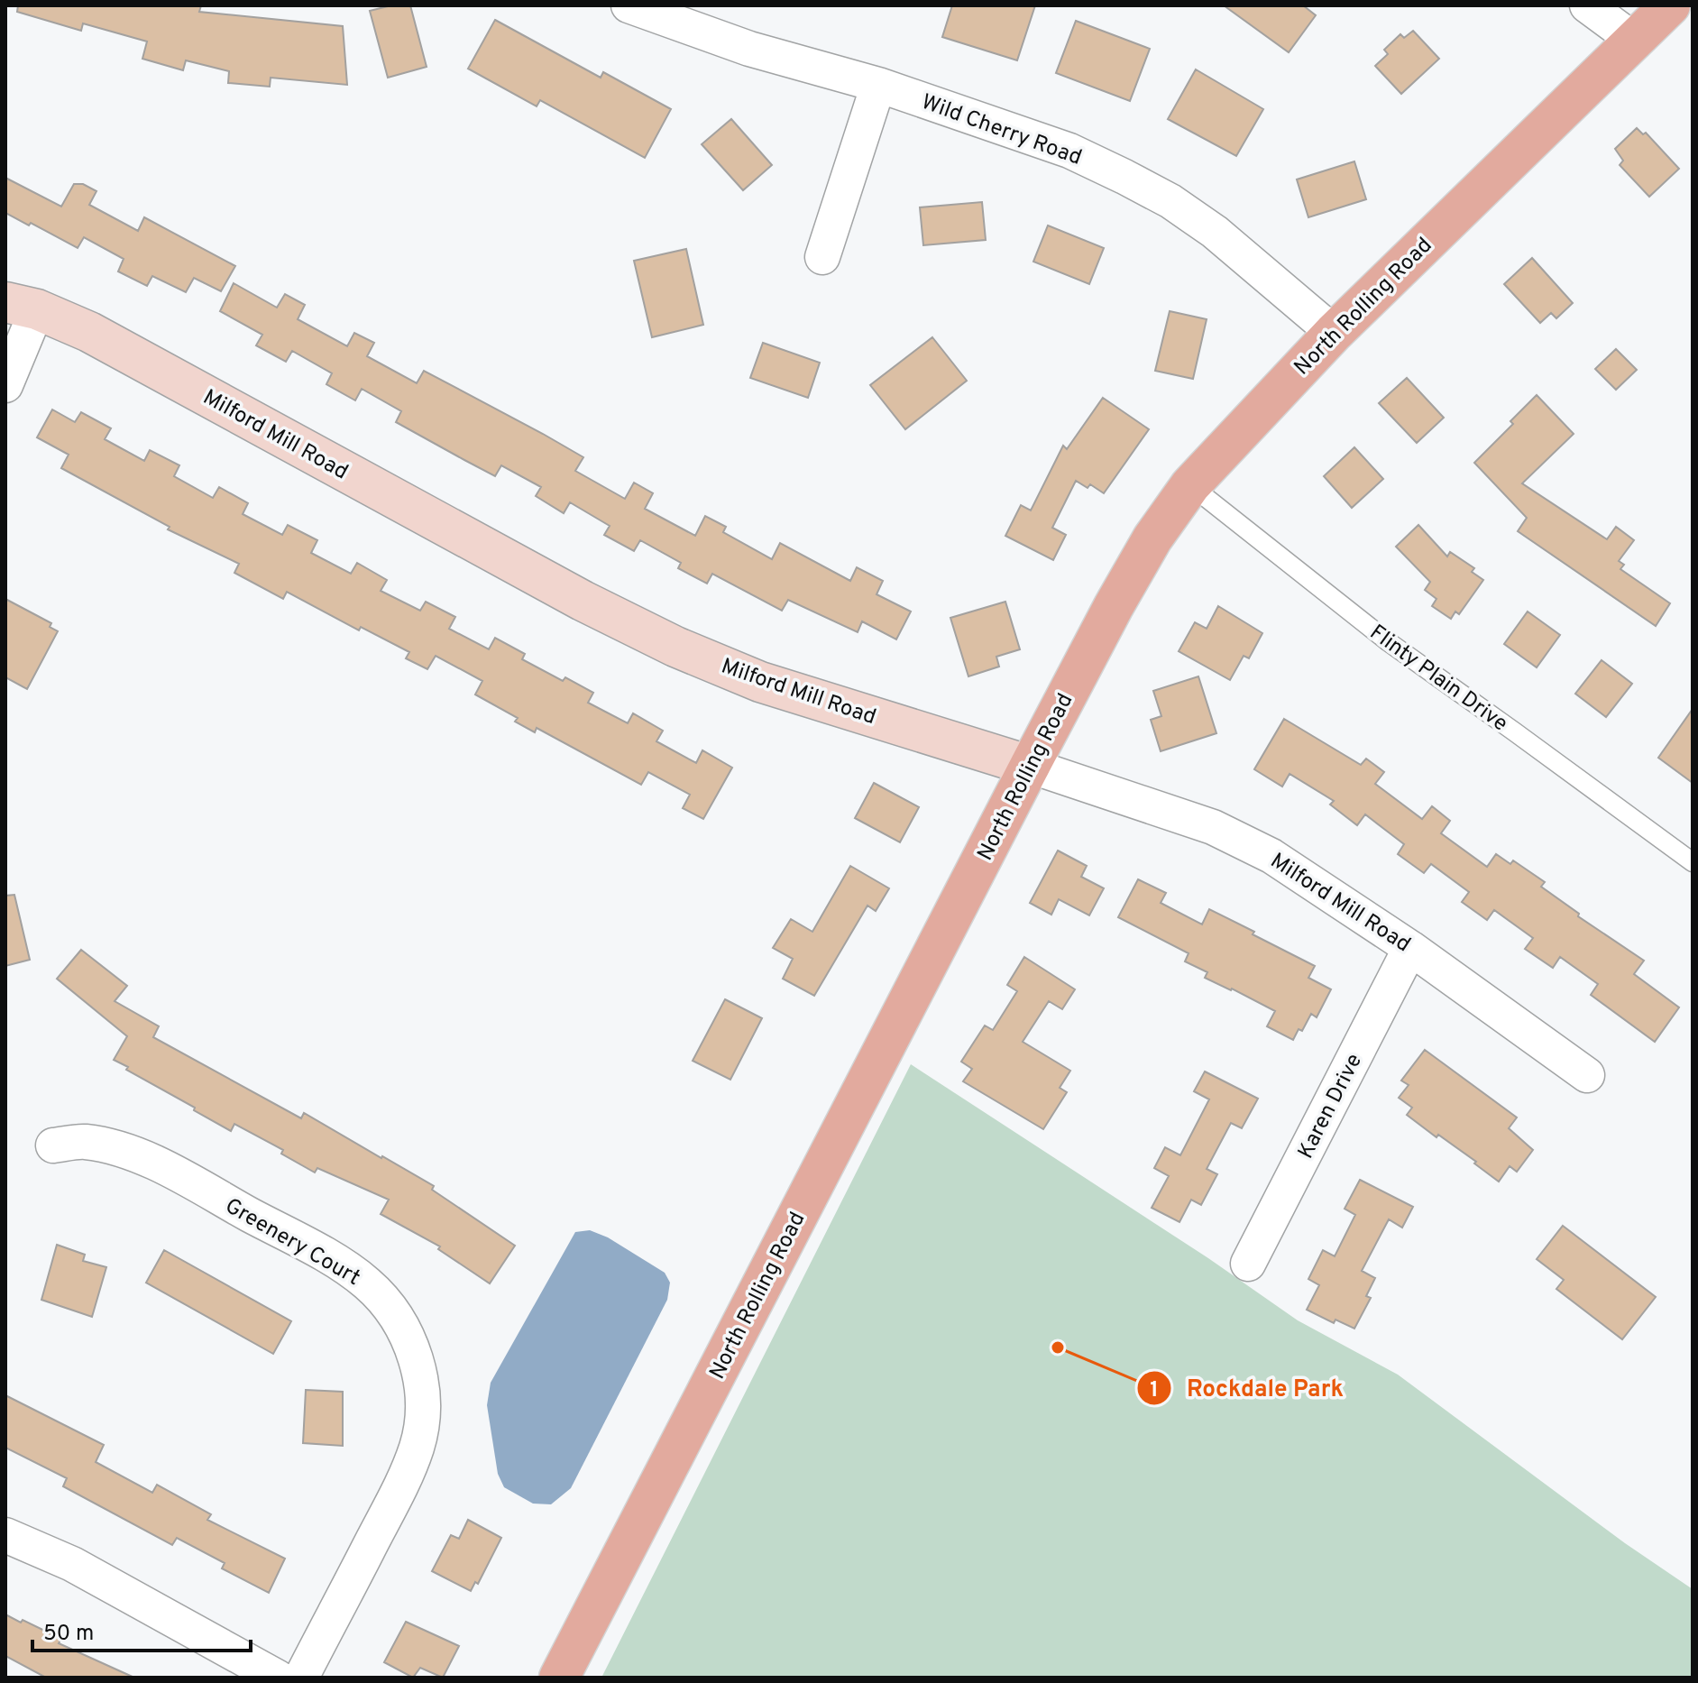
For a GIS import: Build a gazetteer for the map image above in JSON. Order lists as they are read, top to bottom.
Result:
{
  "streets": {
    "main road": ["North Rolling Road", "Milford Mill Road"],
    "street": ["Wild Cherry Road", "Karen Drive", "Greenery Court"],
    "lane": ["Flinty Plain Drive"]
  },
  "crossings": [
    ["Wild Cherry Road", "North Rolling Road"],
    ["North Rolling Road", "Milford Mill Road"],
    ["North Rolling Road", "Flinty Plain Drive"],
    ["Milford Mill Road", "Karen Drive"]
  ],
  "places": ["Rockdale Park"],
  "scale_bar": "50 m"
}
